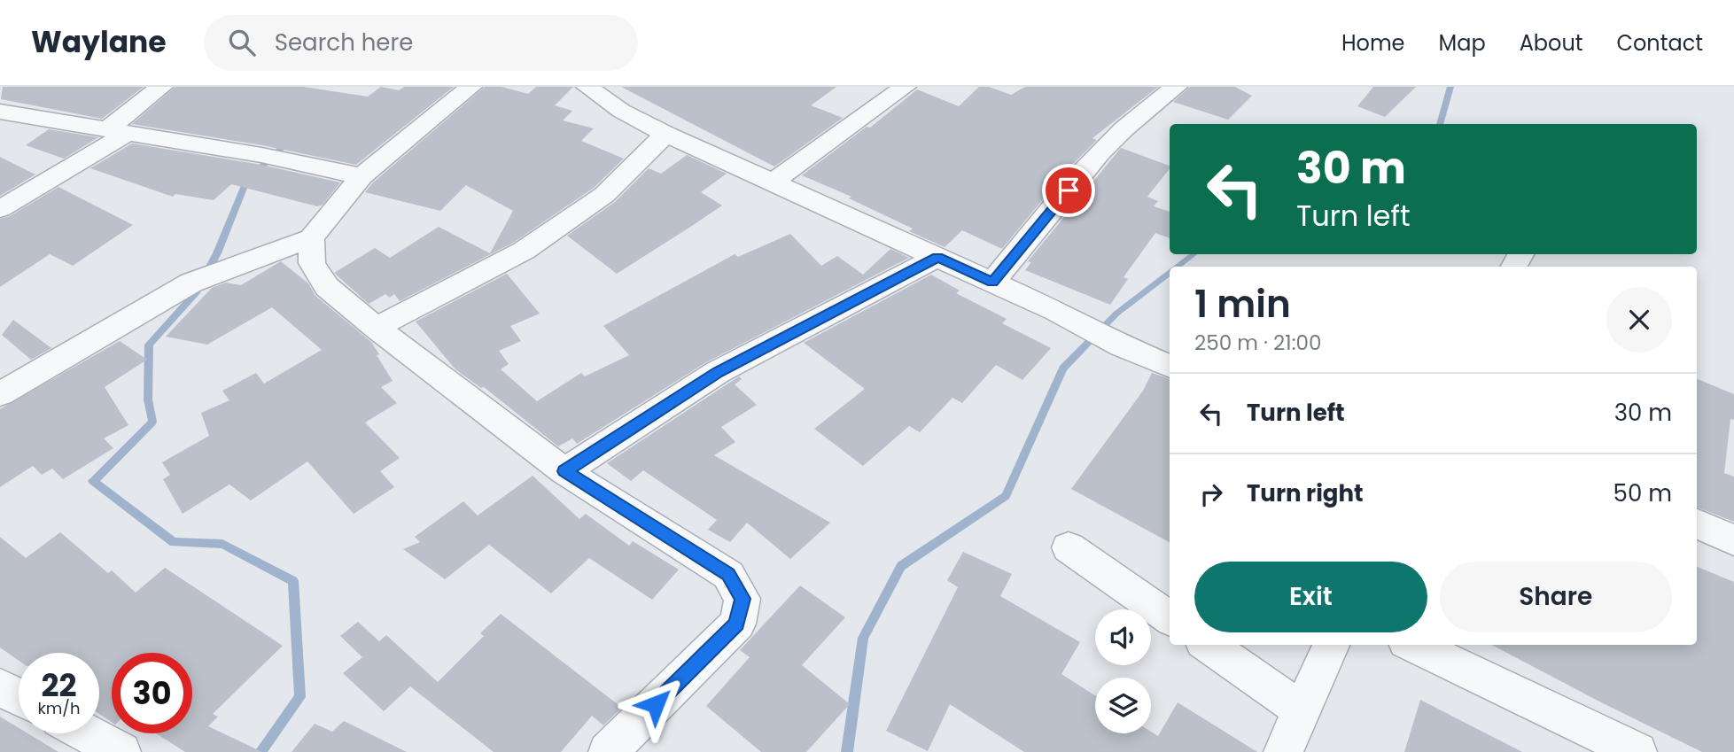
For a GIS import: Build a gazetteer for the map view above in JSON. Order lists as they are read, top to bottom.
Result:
{
  "page": {
    "header": "Waylane",
    "search": "Search here",
    "nav": [
      "Home",
      "Map",
      "About",
      "Contact"
    ],
    "turn": ["30 m", "Turn left"],
    "heading": ["1 min", "250 m · 21:00"],
    "list": [
      {
        "name": "Turn left",
        "value": "30 m"
      },
      {
        "name": "Turn right",
        "value": "50 m"
      }
    ],
    "buttons": ["Exit", "Share"],
    "speed": "22 km/h",
    "limit": "30"
  }
}
